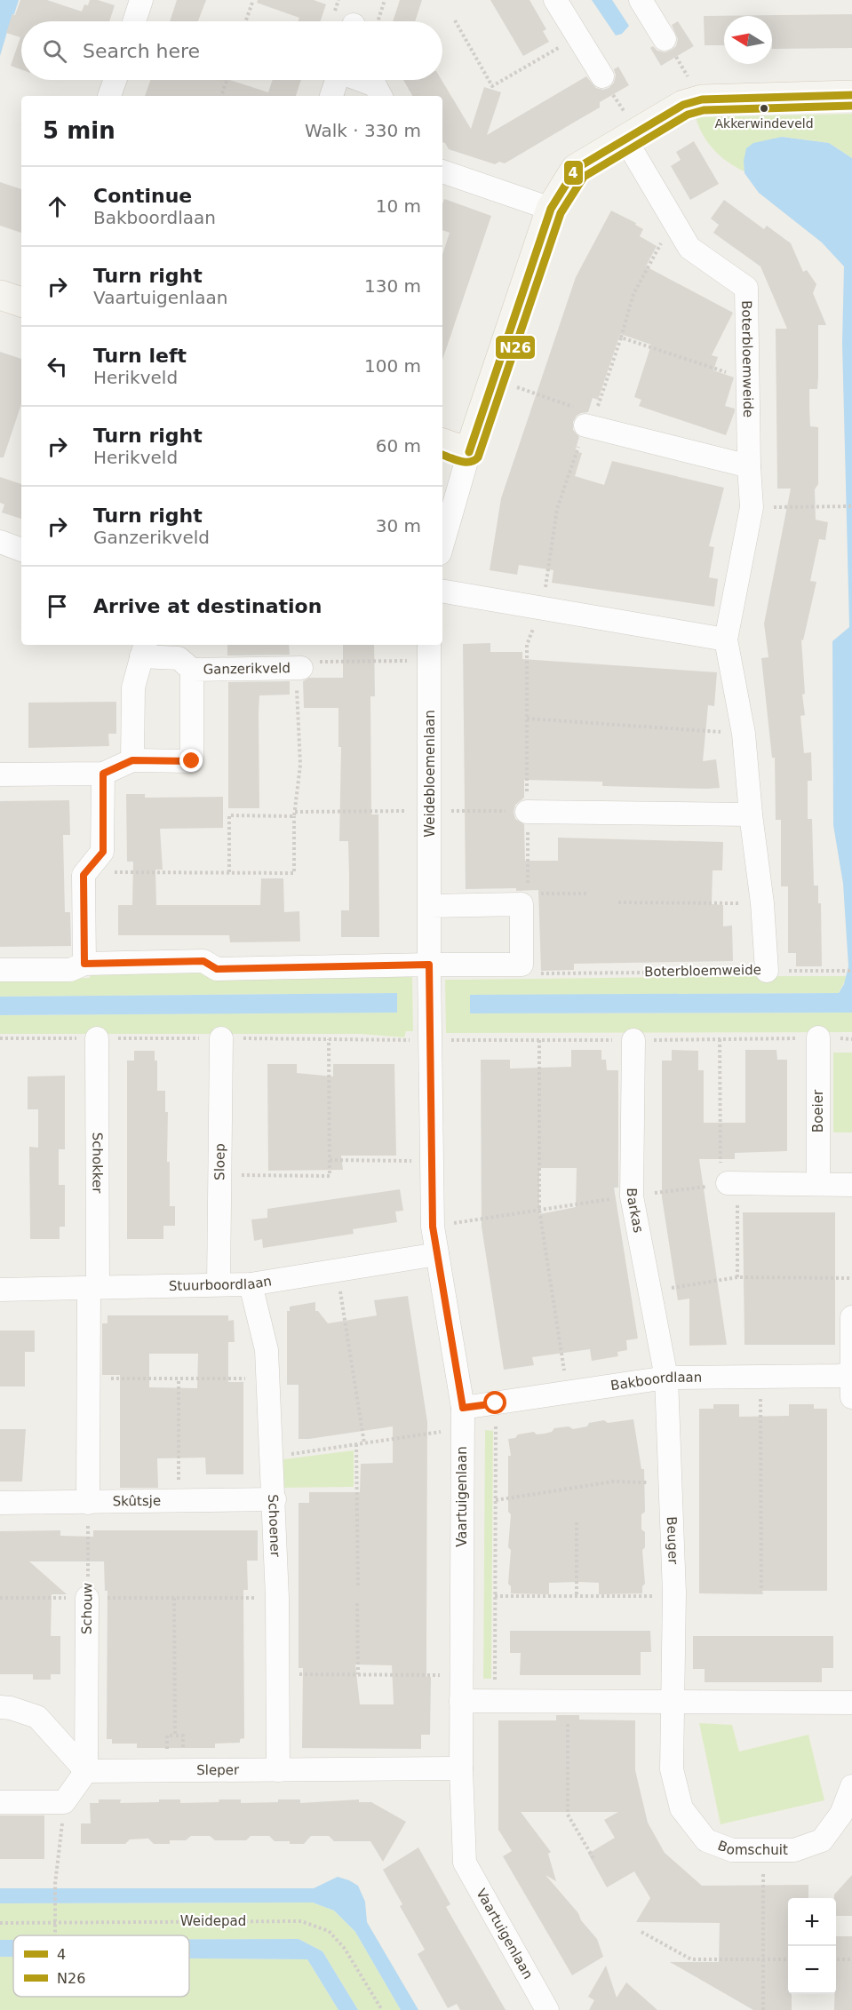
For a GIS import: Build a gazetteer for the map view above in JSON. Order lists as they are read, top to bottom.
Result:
{
  "streets": {
    "street": [
      "Boterbloemweide",
      "Ganzerikveld",
      "Weidebloemenlaan",
      "Boeier",
      "Sloep",
      "Schokker",
      "Barkas",
      "Stuurboordlaan",
      "Bakboordlaan",
      "Vaartuigenlaan",
      "Skûtsje",
      "Schoener",
      "Beuger",
      "Schouw",
      "Sleper",
      "Bomschuit"
    ],
    "path": ["Weidepad"]
  },
  "crossings": [
    ["Weidebloemenlaan", "Vaartuigenlaan"],
    ["Sloep", "Stuurboordlaan"],
    ["Schokker", "Stuurboordlaan"],
    ["Barkas", "Bakboordlaan"],
    ["Barkas", "Beuger"],
    ["Stuurboordlaan", "Vaartuigenlaan"],
    ["Stuurboordlaan", "Schoener"],
    ["Bakboordlaan", "Vaartuigenlaan"],
    ["Bakboordlaan", "Beuger"],
    ["Vaartuigenlaan", "Sleper"],
    ["Skûtsje", "Schoener"],
    ["Skûtsje", "Schouw"],
    ["Schoener", "Sleper"],
    ["Beuger", "Bomschuit"],
    ["Schouw", "Sleper"]
  ],
  "places": ["Akkerwindeveld"],
  "lines": ["transit line 4", "transit line N26"],
  "legend": ["4", "N26"],
  "north": "left",
  "page": {
    "search": "Search here",
    "heading": ["5 min", "Walk · 330 m"],
    "list": [
      ["Continue", "Bakboordlaan", "10 m"],
      ["Turn right", "Vaartuigenlaan", "130 m"],
      ["Turn left", "Herikveld", "100 m"],
      ["Turn right", "Herikveld", "60 m"],
      ["Turn right", "Ganzerikveld", "30 m"],
      "Arrive at destination"
    ],
    "map_buttons": ["+", "−"]
  }
}
